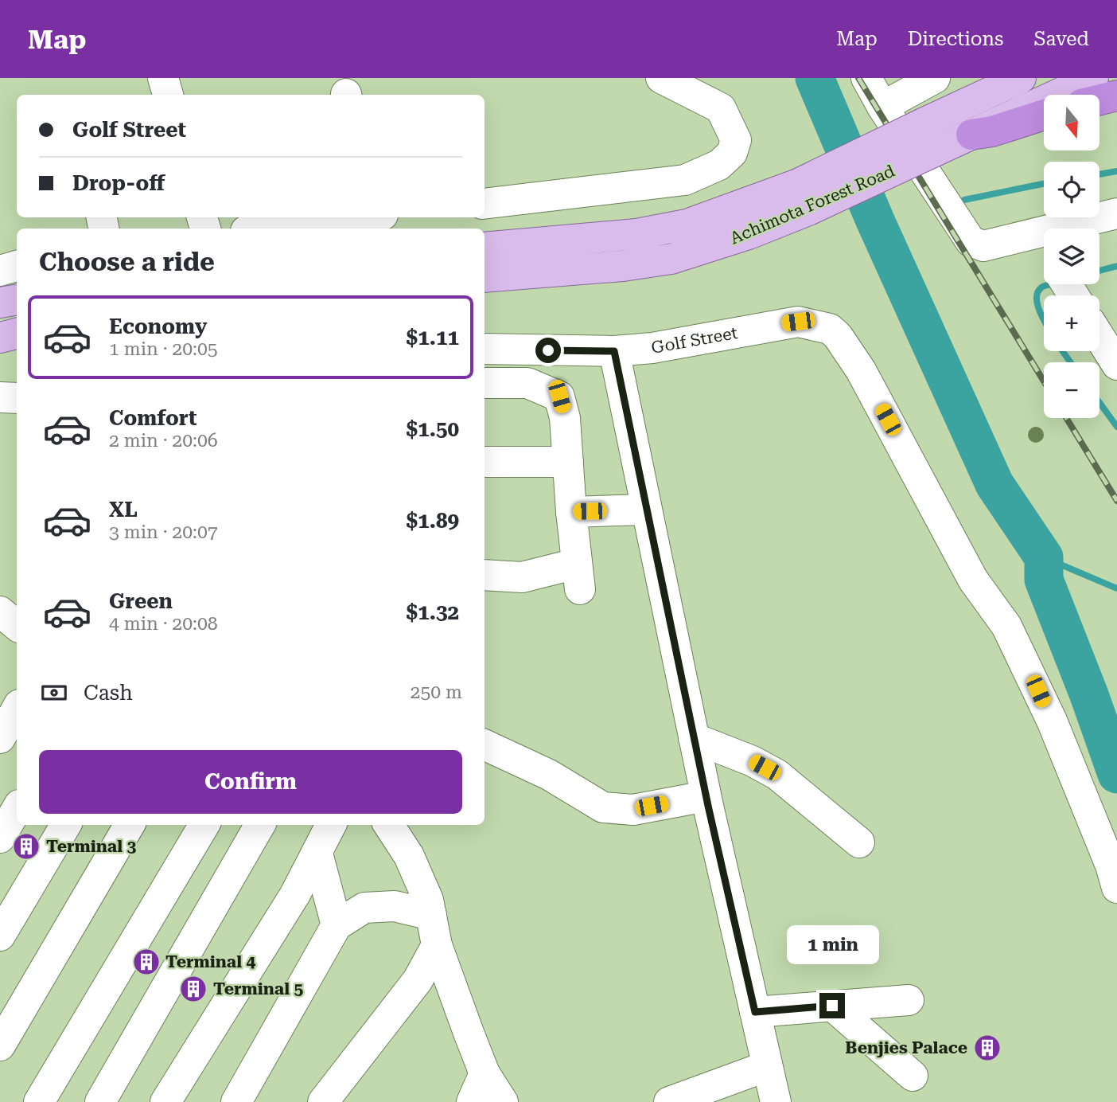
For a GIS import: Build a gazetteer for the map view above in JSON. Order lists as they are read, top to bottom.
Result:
{
  "streets": {
    "main road": ["Achimota Forest Road"],
    "street": ["Golf Street"]
  },
  "places": {
    "building": [
      "Terminal 3",
      "Terminal 4",
      "Terminal 5",
      "Benjies Palace"
    ]
  },
  "north": "bottom",
  "page": {
    "header": "Map",
    "nav": ["Map", "Directions", "Saved"],
    "map_buttons": ["+", "−"],
    "banner": ["Golf Street", "Drop-off"],
    "heading": "Choose a ride",
    "list": [
      {
        "name": "Economy",
        "note": "1 min · 20:05",
        "value": "$1.11"
      },
      {
        "name": "Comfort",
        "note": "2 min · 20:06",
        "value": "$1.50"
      },
      {
        "name": "XL",
        "note": "3 min · 20:07",
        "value": "$1.89"
      },
      {
        "name": "Green",
        "note": "4 min · 20:08",
        "value": "$1.32"
      }
    ],
    "pay": ["Cash", "250 m"],
    "buttons": "Confirm",
    "bubble": "1 min"
  }
}
